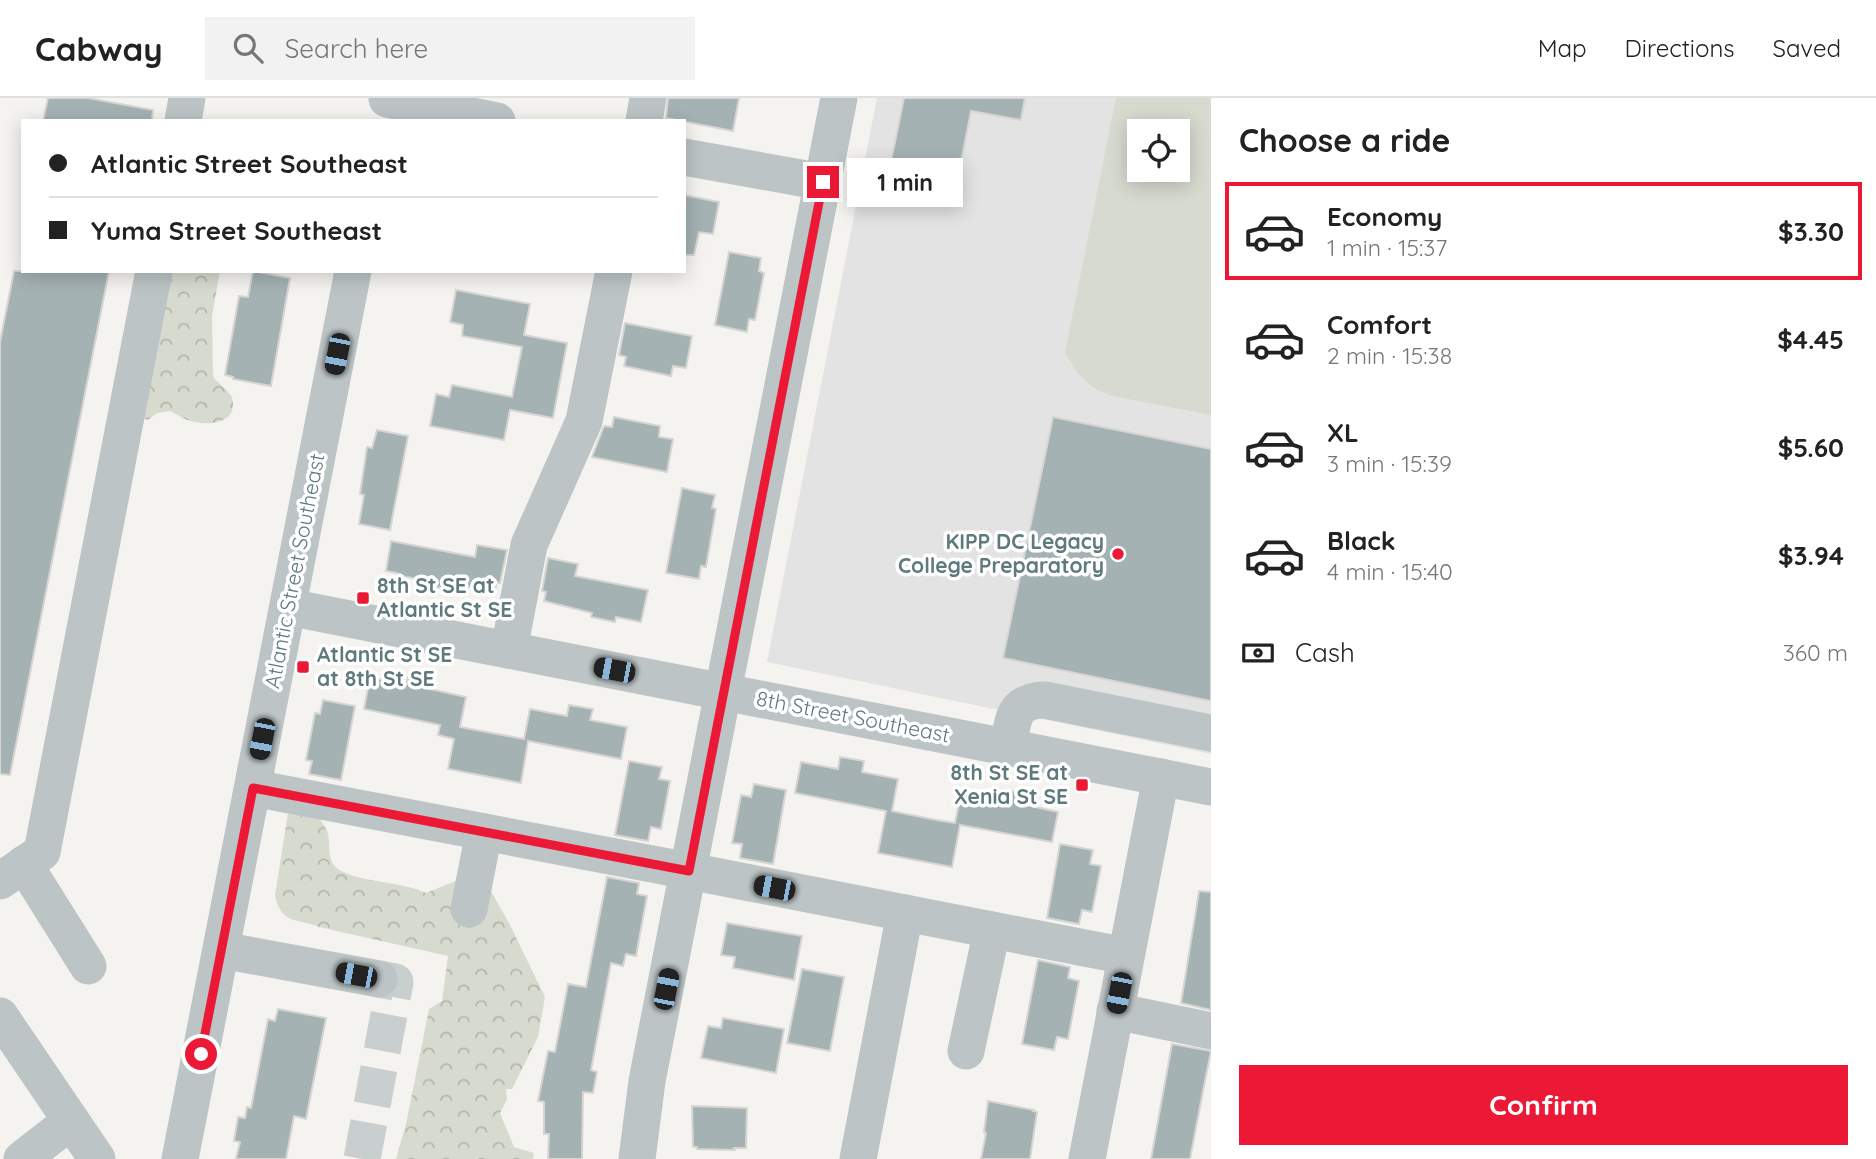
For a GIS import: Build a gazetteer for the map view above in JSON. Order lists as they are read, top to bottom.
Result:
{
  "streets": {
    "street": ["Atlantic Street Southeast", "8th Street Southeast"]
  },
  "crossings": [
    ["Atlantic Street Southeast", "8th Street Southeast"]
  ],
  "places": {
    "other": ["KIPP DC Legacy College Preparatory"],
    "transit": ["8th St SE at Atlantic St SE", "Atlantic St SE at 8th St SE", "8th St SE at Xenia St SE"]
  },
  "page": {
    "header": "Cabway",
    "search": "Search here",
    "nav": ["Map", "Directions", "Saved"],
    "heading": "Choose a ride",
    "banner": ["Atlantic Street Southeast", "Yuma Street Southeast"],
    "bubble": "1 min",
    "list": [
      {
        "name": "Economy",
        "note": "1 min · 15:37",
        "value": "$3.30"
      },
      {
        "name": "Comfort",
        "note": "2 min · 15:38",
        "value": "$4.45"
      },
      {
        "name": "XL",
        "note": "3 min · 15:39",
        "value": "$5.60"
      },
      {
        "name": "Black",
        "note": "4 min · 15:40",
        "value": "$3.94"
      }
    ],
    "pay": ["Cash", "360 m"],
    "buttons": "Confirm"
  }
}
